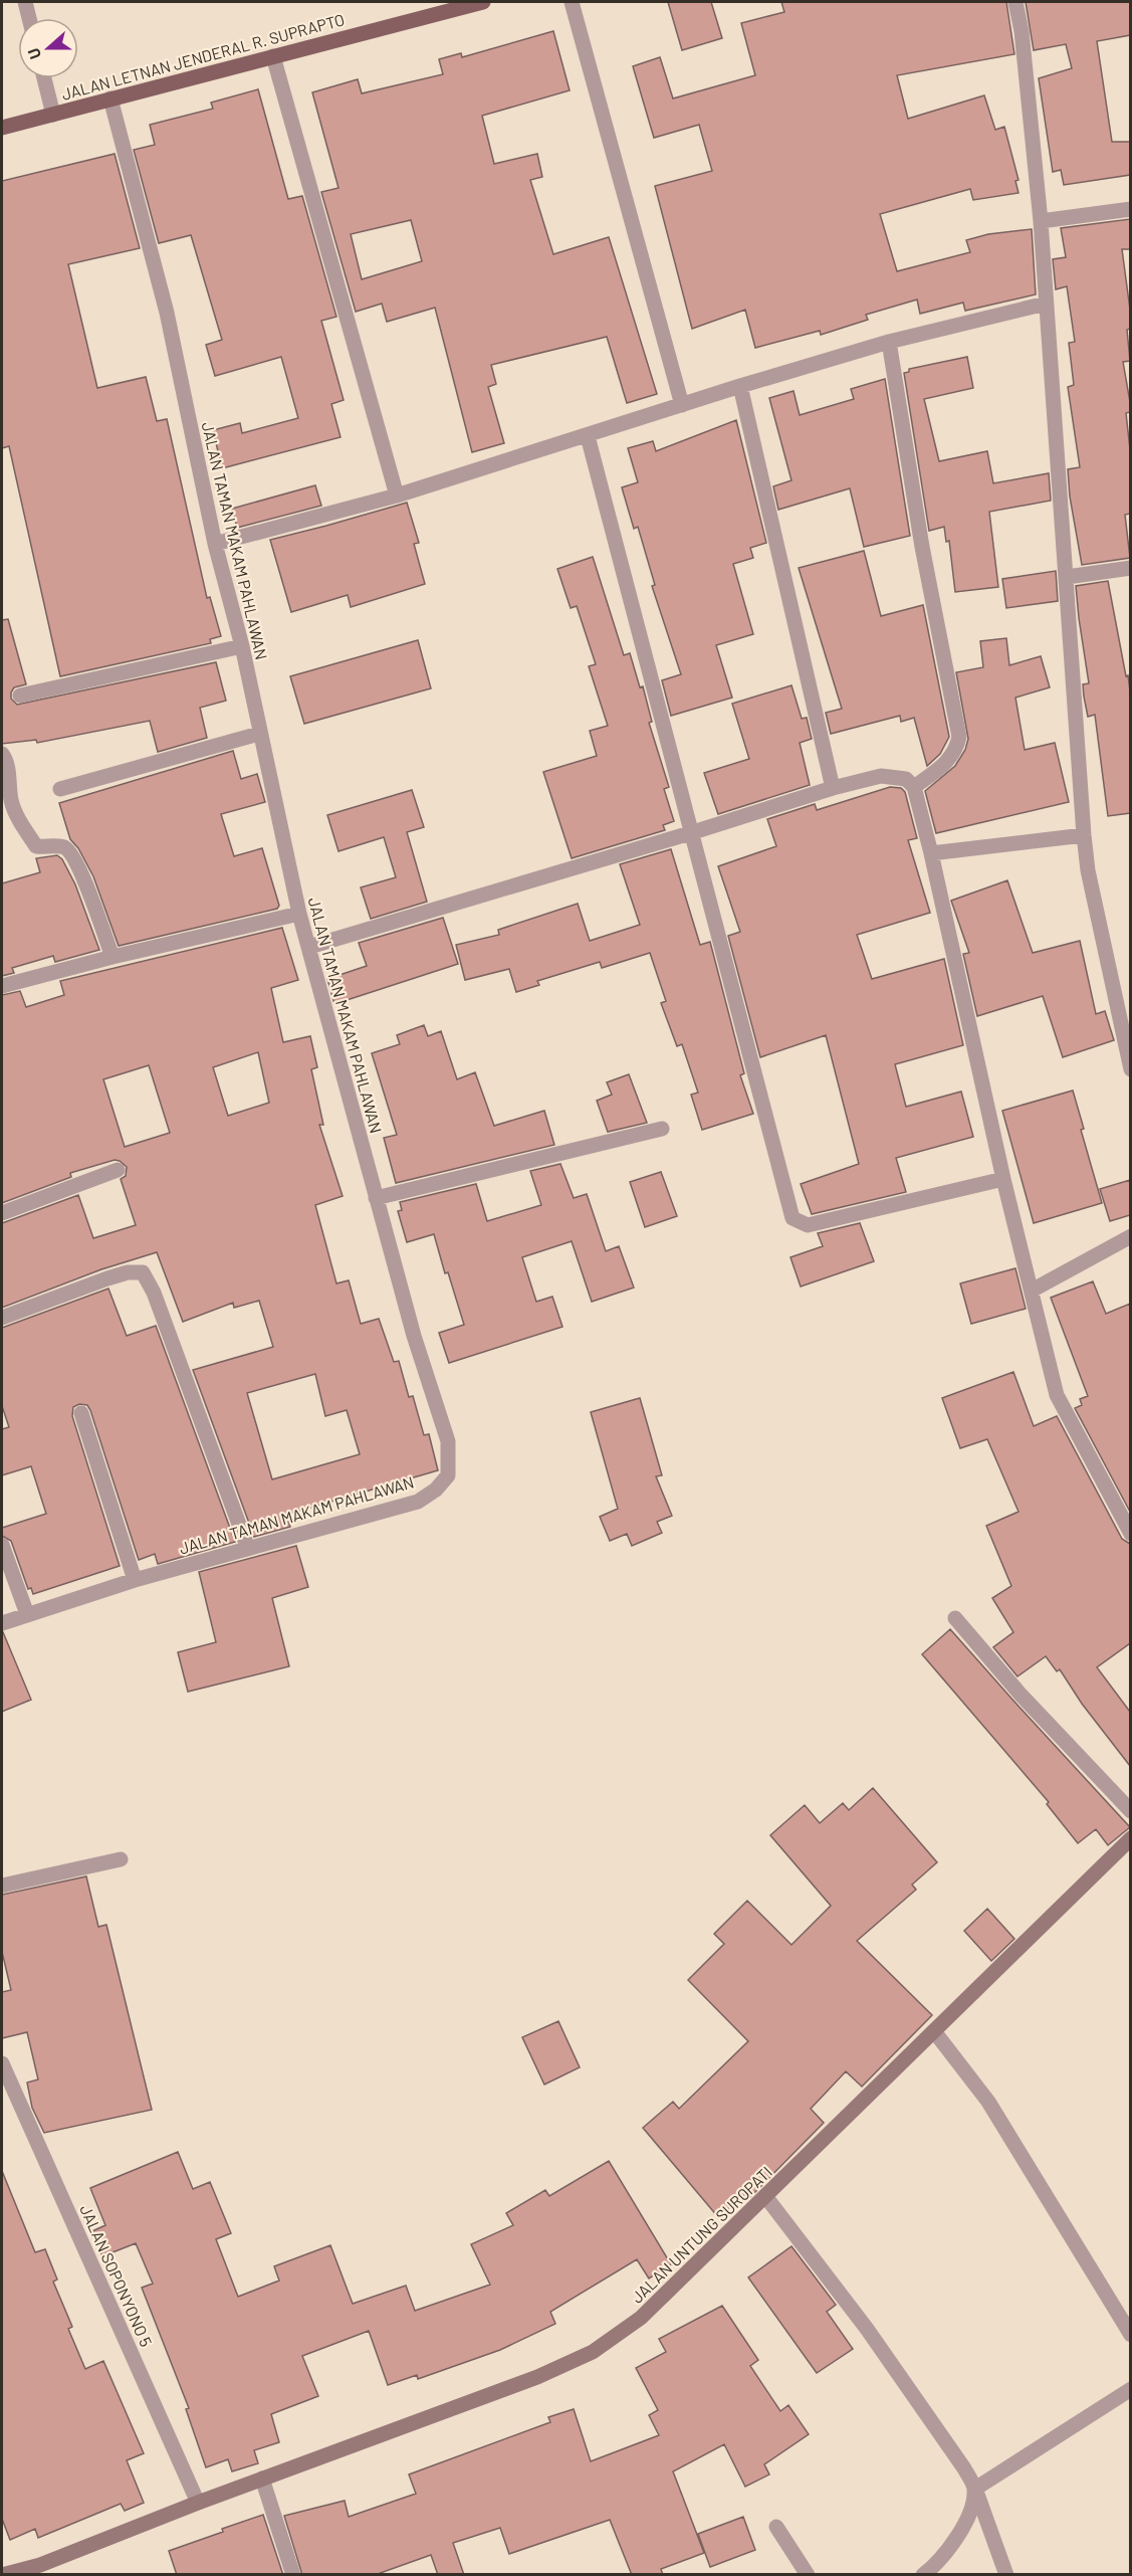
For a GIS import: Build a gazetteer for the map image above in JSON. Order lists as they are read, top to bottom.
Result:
{
  "streets": {
    "main road": ["JALAN LETNAN JENDERAL R. SUPRAPTO", "JALAN UNTUNG SUROPATI"],
    "street": ["JALAN TAMAN MAKAM PAHLAWAN", "JALAN SOPONYONO 5"]
  },
  "crossings": [
    ["JALAN LETNAN JENDERAL R. SUPRAPTO", "JALAN TAMAN MAKAM PAHLAWAN"],
    ["JALAN UNTUNG SUROPATI", "JALAN SOPONYONO 5"]
  ],
  "north": "left"
}
